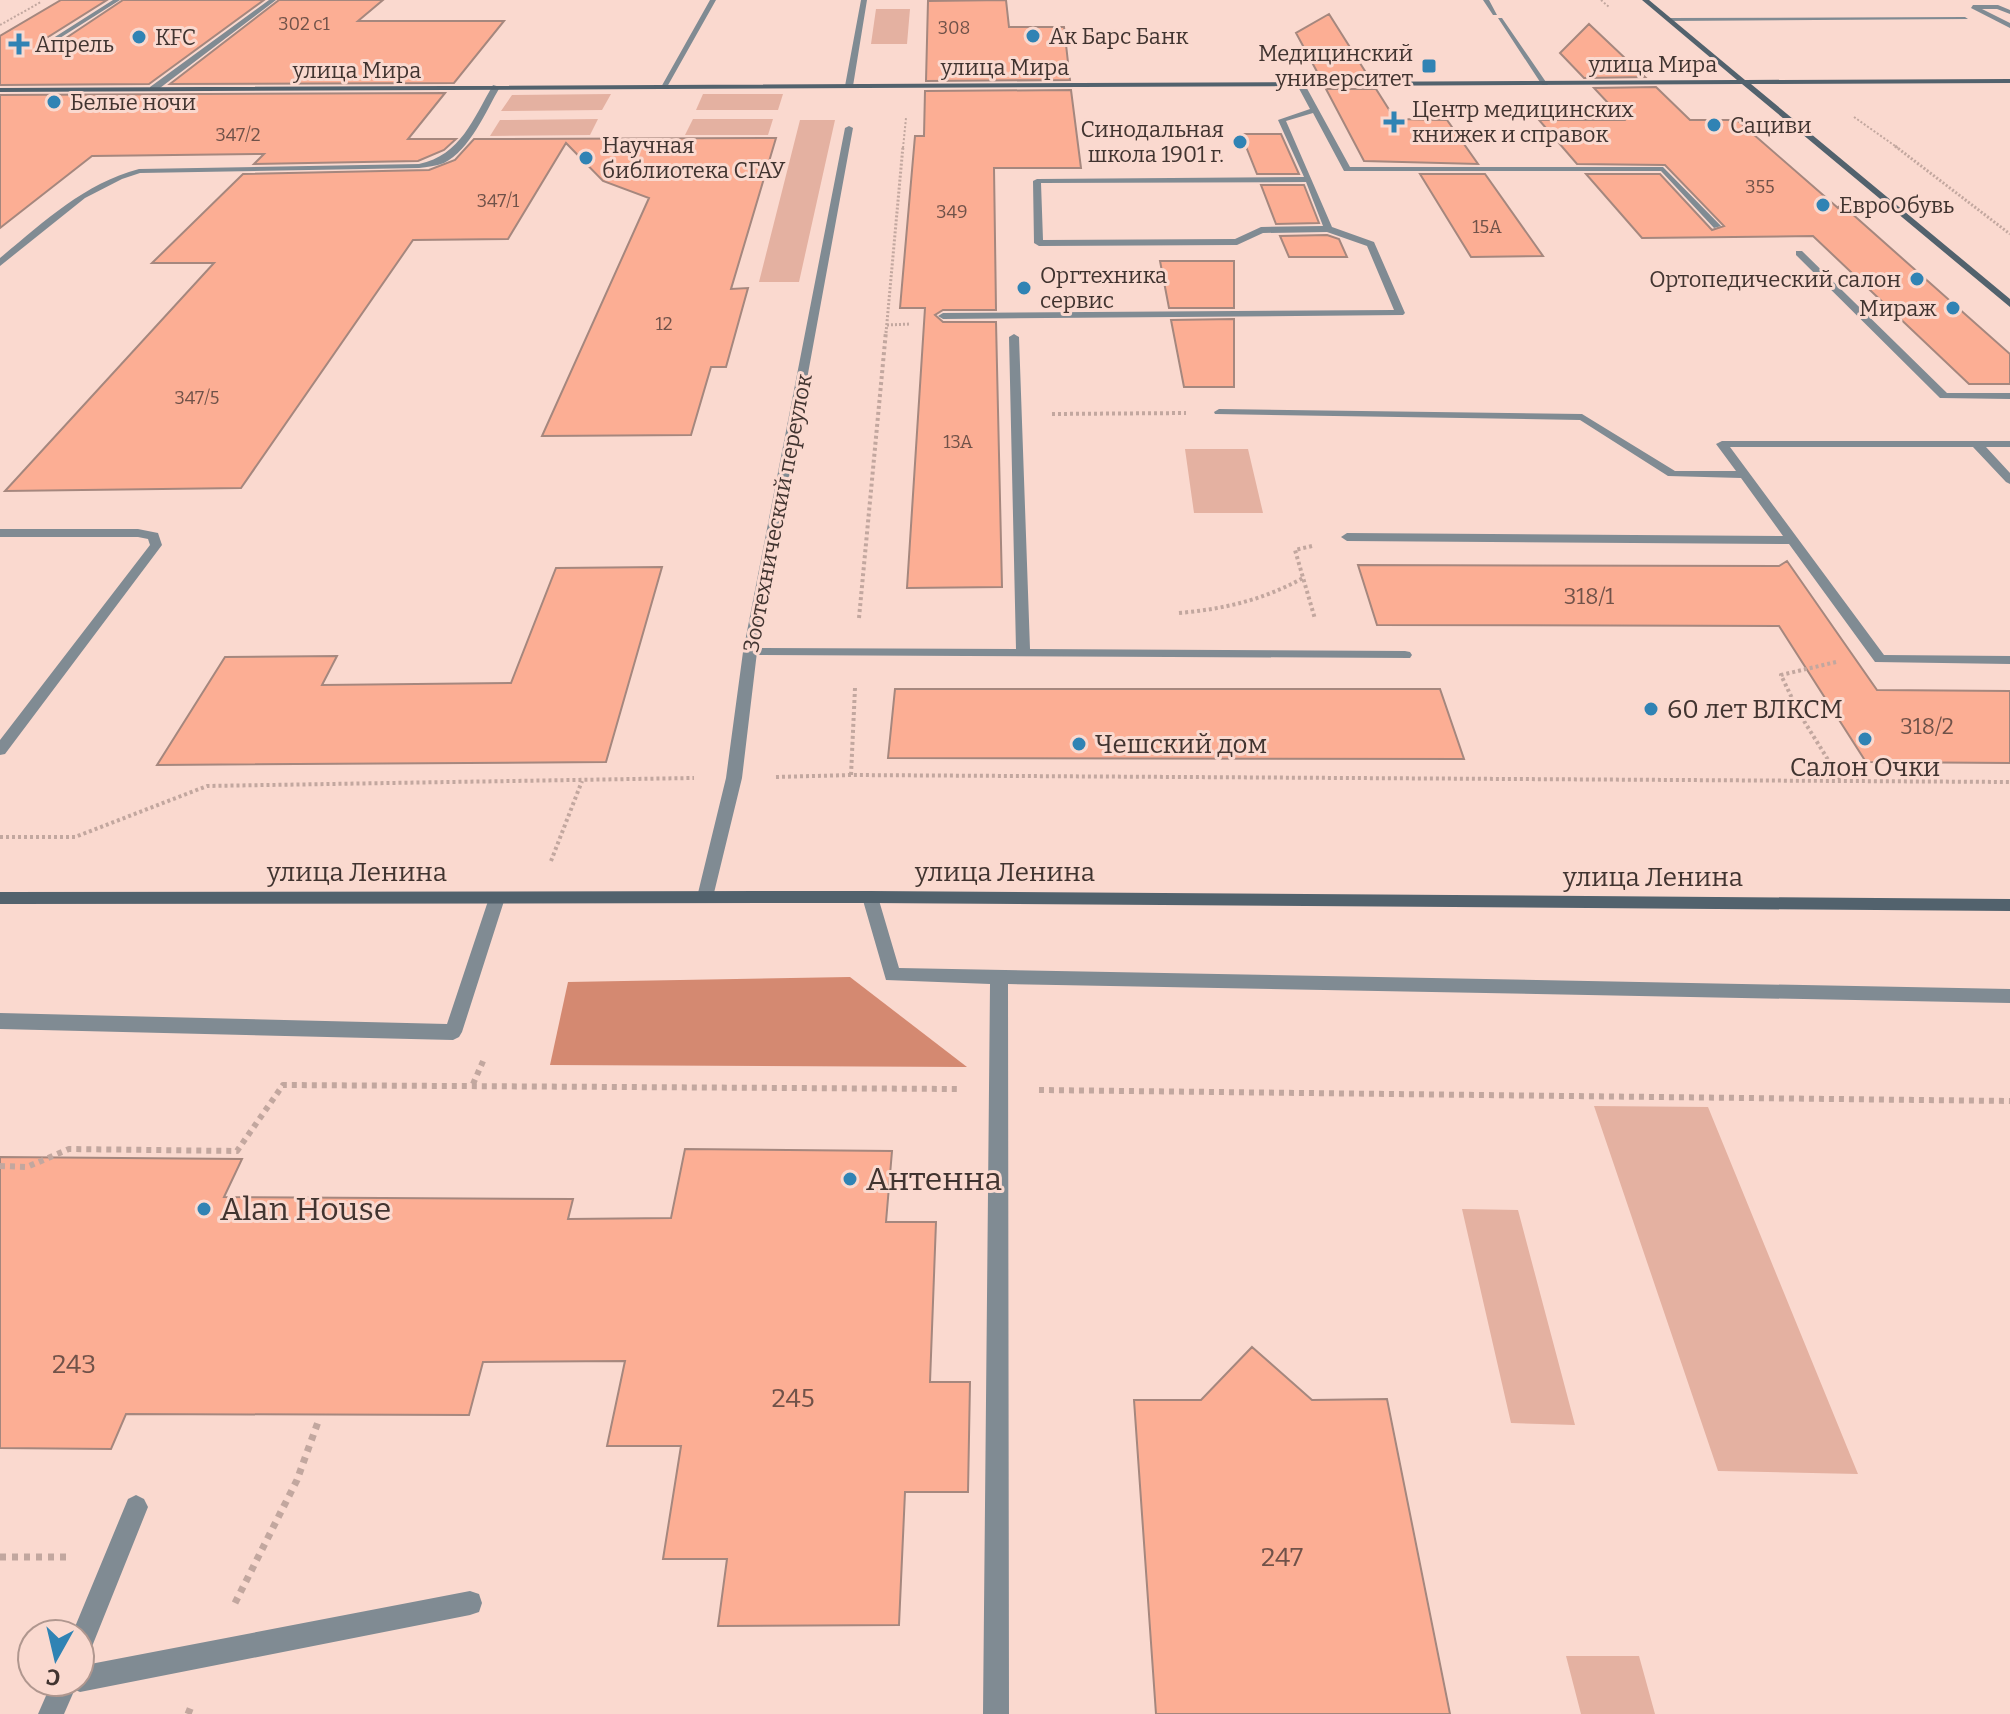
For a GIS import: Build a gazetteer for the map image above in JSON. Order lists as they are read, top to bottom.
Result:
{
  "streets": {
    "main road": ["улица Мира", "улица Ленина"],
    "street": ["Зоотехнический переулок"]
  },
  "crossings": [
    ["Зоотехнический переулок", "улица Ленина"]
  ],
  "places": {
    "other": [
      "Ак Барс Банк",
      "KFC",
      "Белые ночи",
      "Сациви",
      "Синодальная школа 1901 г.",
      "Научная библиотека СГАУ",
      "ЕвроОбувь",
      "Ортопедический салон",
      "Оргтехника сервис",
      "Мираж",
      "60 лет ВЛКСМ",
      "Салон Очки",
      "Чешский дом",
      "Антенна",
      "Alan House"
    ],
    "health": ["Апрель", "Центр медицинских книжек и справок"],
    "transit": ["Медицинский университет"]
  },
  "house_numbers": [
    "302 с1",
    "308",
    "347/2",
    "355",
    "347/1",
    "349",
    "15А",
    "12",
    "347/5",
    "13А",
    "318/1",
    "318/2",
    "243",
    "245",
    "247"
  ],
  "north": "bottom"
}
